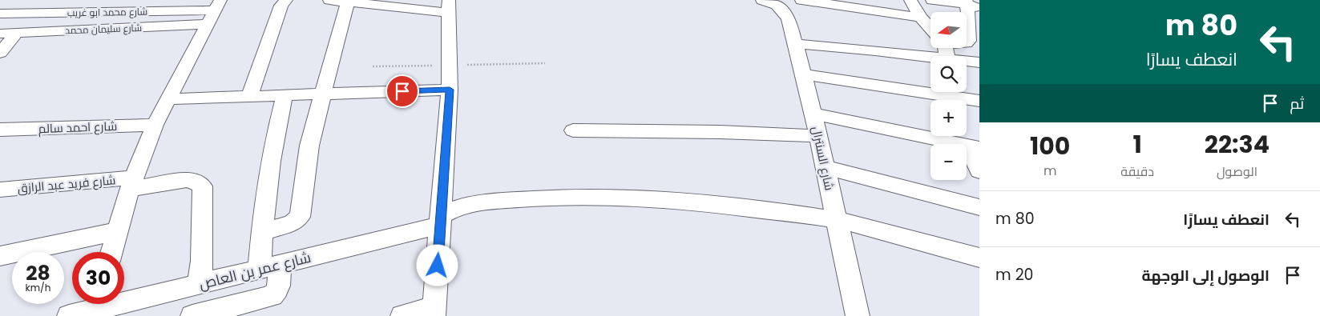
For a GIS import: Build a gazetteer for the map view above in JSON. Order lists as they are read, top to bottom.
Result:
{
  "streets": {
    "street": [
      "شارع محمد ابو غريب",
      "شارع سليمان محمد",
      "شارع احمد سالم",
      "شارع السنترال",
      "شارع فريد عبد الرازق",
      "شارع عمر بن العاص"
    ]
  },
  "crossings": [
    ["شارع محمد ابو غريب", "شارع سليمان محمد"],
    ["شارع السنترال", "شارع عمر بن العاص"],
    ["شارع فريد عبد الرازق", "شارع عمر بن العاص"]
  ],
  "north": "left",
  "page": {
    "turn": ["80 m", "انعطف يسارًا"],
    "map_buttons": ["+", "−"],
    "then": "ثم",
    "eta": [
      "22:34",
      "الوصول",
      "1",
      "دقيقة",
      "100",
      "m"
    ],
    "list": [
      {
        "name": "انعطف يسارًا",
        "value": "80 m"
      },
      {
        "name": "الوصول إلى الوجهة",
        "value": "20 m"
      }
    ],
    "speed": "28 km/h",
    "limit": "30"
  }
}
